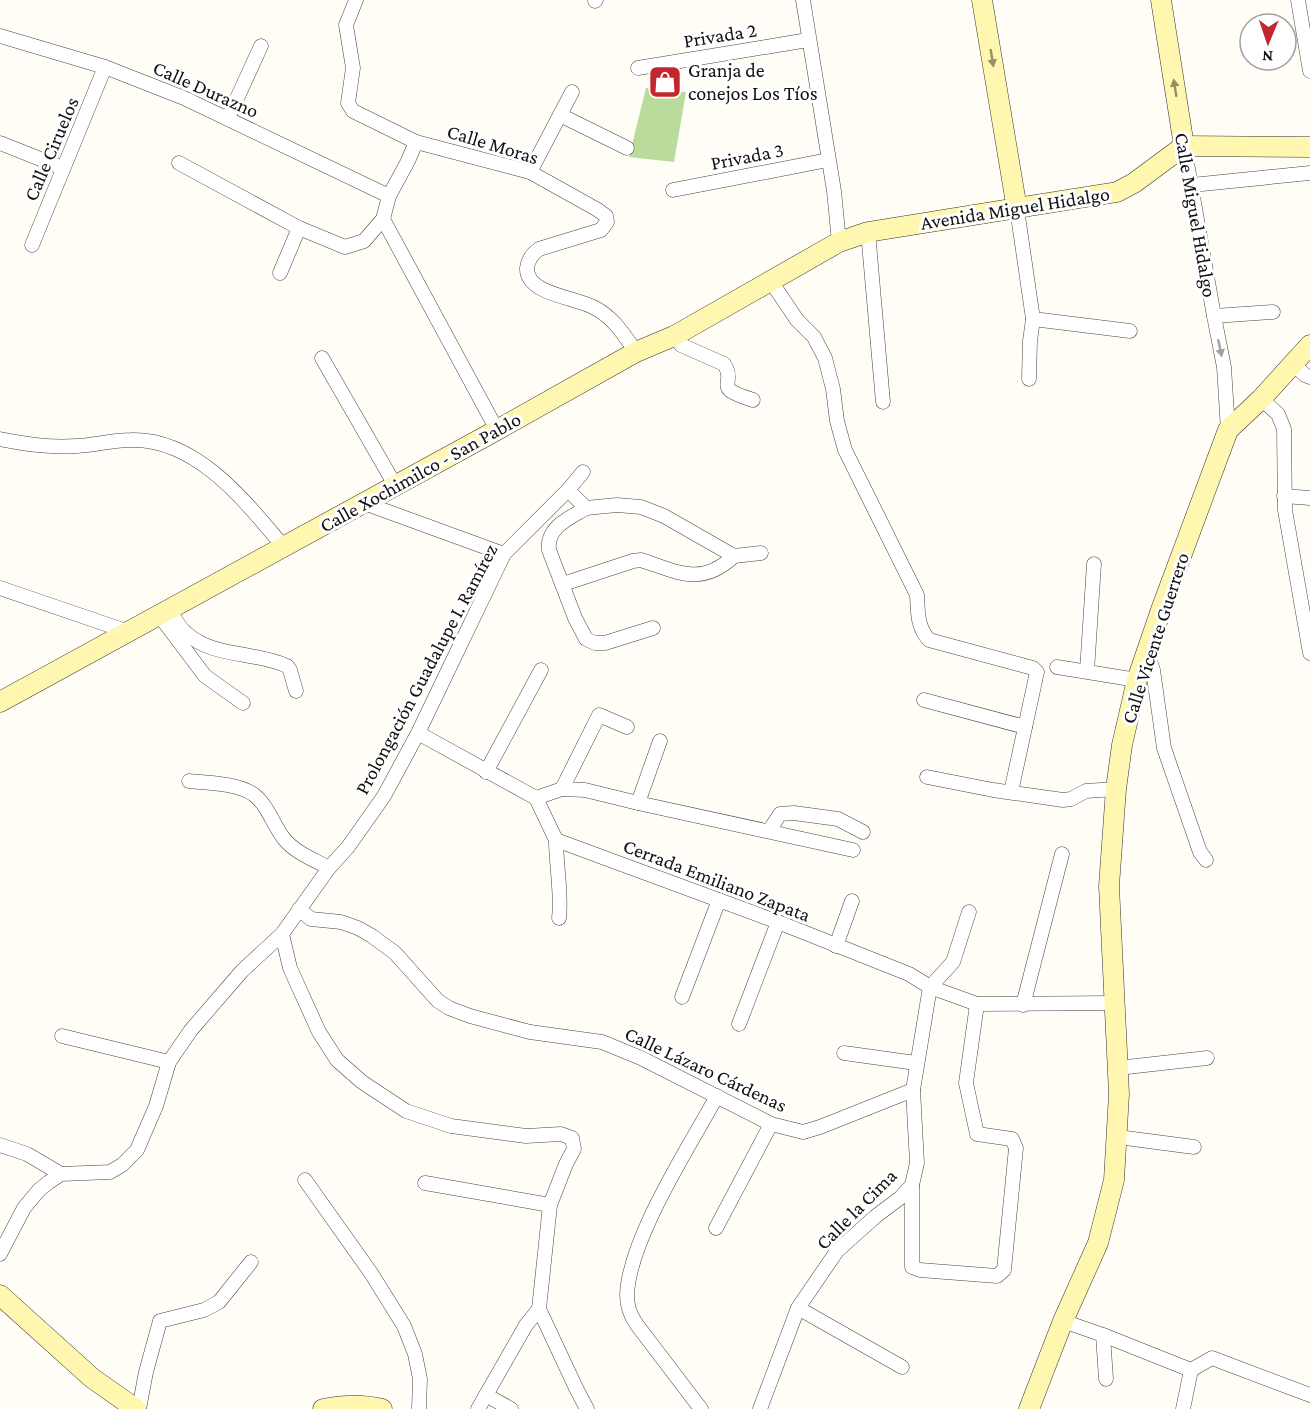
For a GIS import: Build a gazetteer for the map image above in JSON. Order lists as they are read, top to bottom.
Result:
{
  "streets": {
    "main road": [
      "Avenida Miguel Hidalgo",
      "Calle Miguel Hidalgo",
      "Calle Xochimilco - San Pablo",
      "Calle Vicente Guerrero"
    ],
    "street": [
      "Privada 2",
      "Calle Durazno",
      "Calle Moras",
      "Calle Ciruelos",
      "Privada 3",
      "Prolongación Guadalupe I. Ramírez",
      "Cerrada Emiliano Zapata",
      "Calle Lázaro Cárdenas",
      "Calle la Cima"
    ]
  },
  "crossings": [
    ["Calle Durazno", "Calle Moras"],
    ["Calle Durazno", "Calle Ciruelos"],
    ["Calle Moras", "Calle Xochimilco - San Pablo"],
    ["Avenida Miguel Hidalgo", "Calle Miguel Hidalgo"],
    ["Avenida Miguel Hidalgo", "Calle Xochimilco - San Pablo"],
    ["Calle Miguel Hidalgo", "Calle Vicente Guerrero"],
    ["Calle Vicente Guerrero", "Cerrada Emiliano Zapata"],
    ["Prolongación Guadalupe I. Ramírez", "Calle Lázaro Cárdenas"],
    ["Cerrada Emiliano Zapata", "Calle la Cima"],
    ["Calle Lázaro Cárdenas", "Calle la Cima"]
  ],
  "places": {
    "shop": ["Granja de conejos Los Tíos"]
  },
  "north": "bottom"
}
